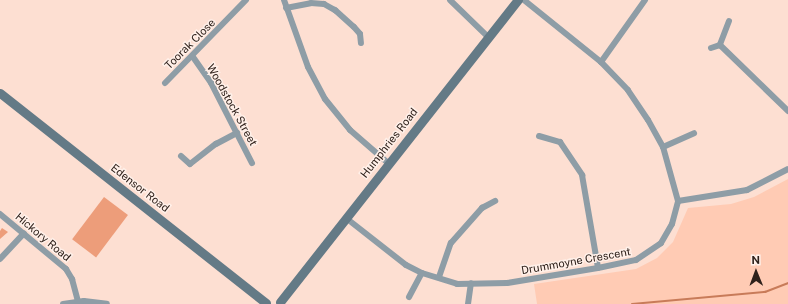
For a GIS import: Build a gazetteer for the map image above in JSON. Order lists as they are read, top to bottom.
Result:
{
  "streets": {
    "main road": ["Humphries Road", "Edensor Road"],
    "street": [
      "Toorak Close",
      "Woodstock Street",
      "Hickory Road",
      "Drummoyne Crescent"
    ]
  },
  "crossings": [
    ["Toorak Close", "Woodstock Street"],
    ["Humphries Road", "Edensor Road"],
    ["Humphries Road", "Drummoyne Crescent"]
  ],
  "north": "top"
}
